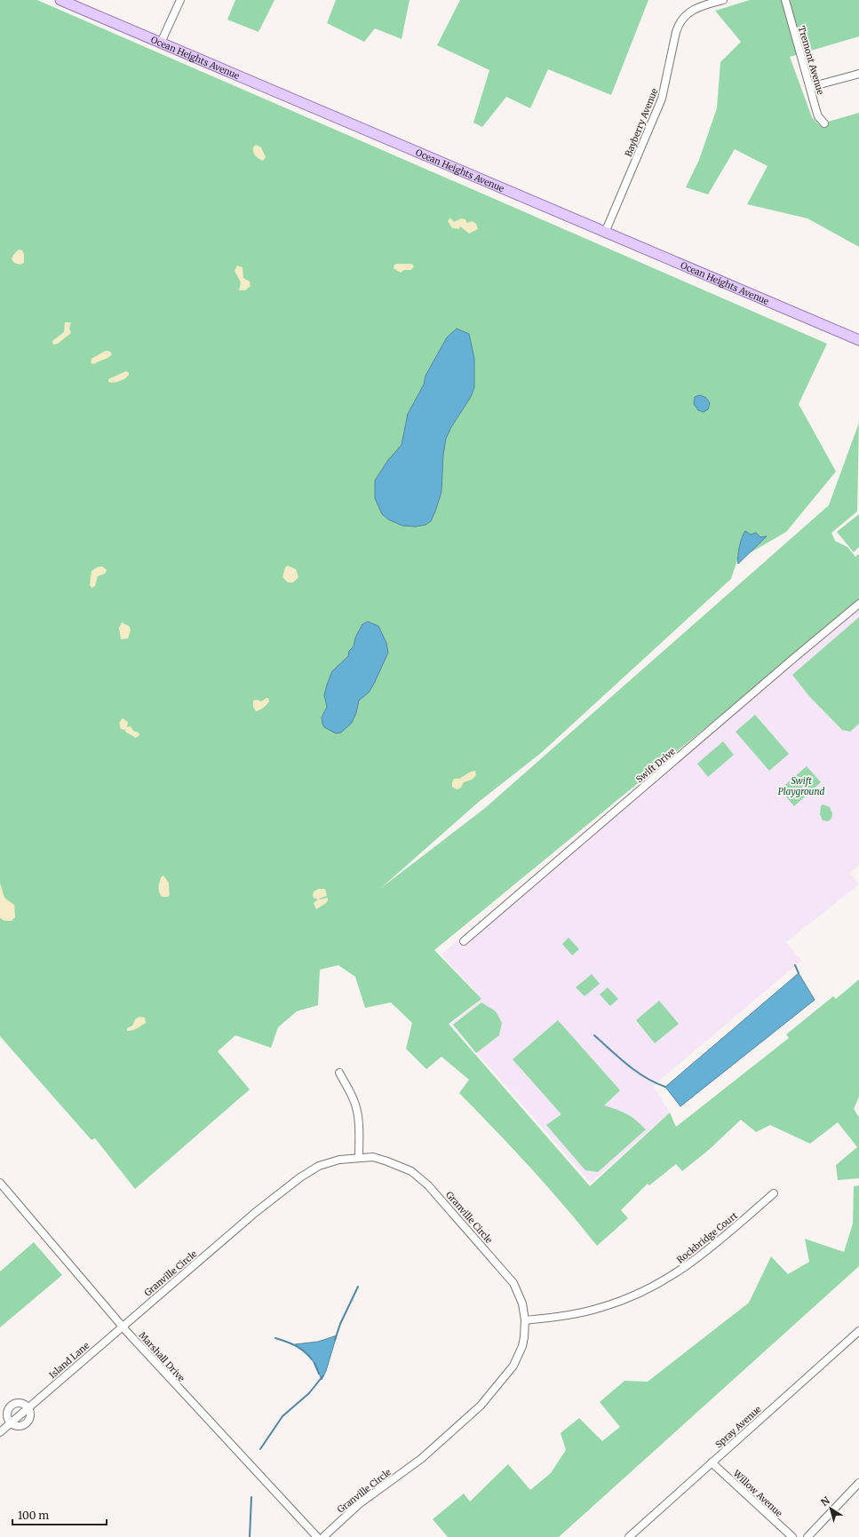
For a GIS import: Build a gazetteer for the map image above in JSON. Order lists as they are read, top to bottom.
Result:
{
  "streets": {
    "main road": ["Ocean Heights Avenue"],
    "street": [
      "Tremont Avenue",
      "Bayberry Avenue",
      "Swift Drive",
      "Granville Circle",
      "Rockbridge Court",
      "Marshall Drive",
      "Island Lane",
      "Spray Avenue",
      "Willow Avenue"
    ]
  },
  "crossings": [
    ["Ocean Heights Avenue", "Bayberry Avenue"],
    ["Granville Circle", "Rockbridge Court"],
    ["Granville Circle", "Marshall Drive"],
    ["Granville Circle", "Island Lane"],
    ["Marshall Drive", "Island Lane"],
    ["Spray Avenue", "Willow Avenue"]
  ],
  "parks": ["Swift Playground"],
  "scale_bar": "100 m",
  "north": "top left"
}
